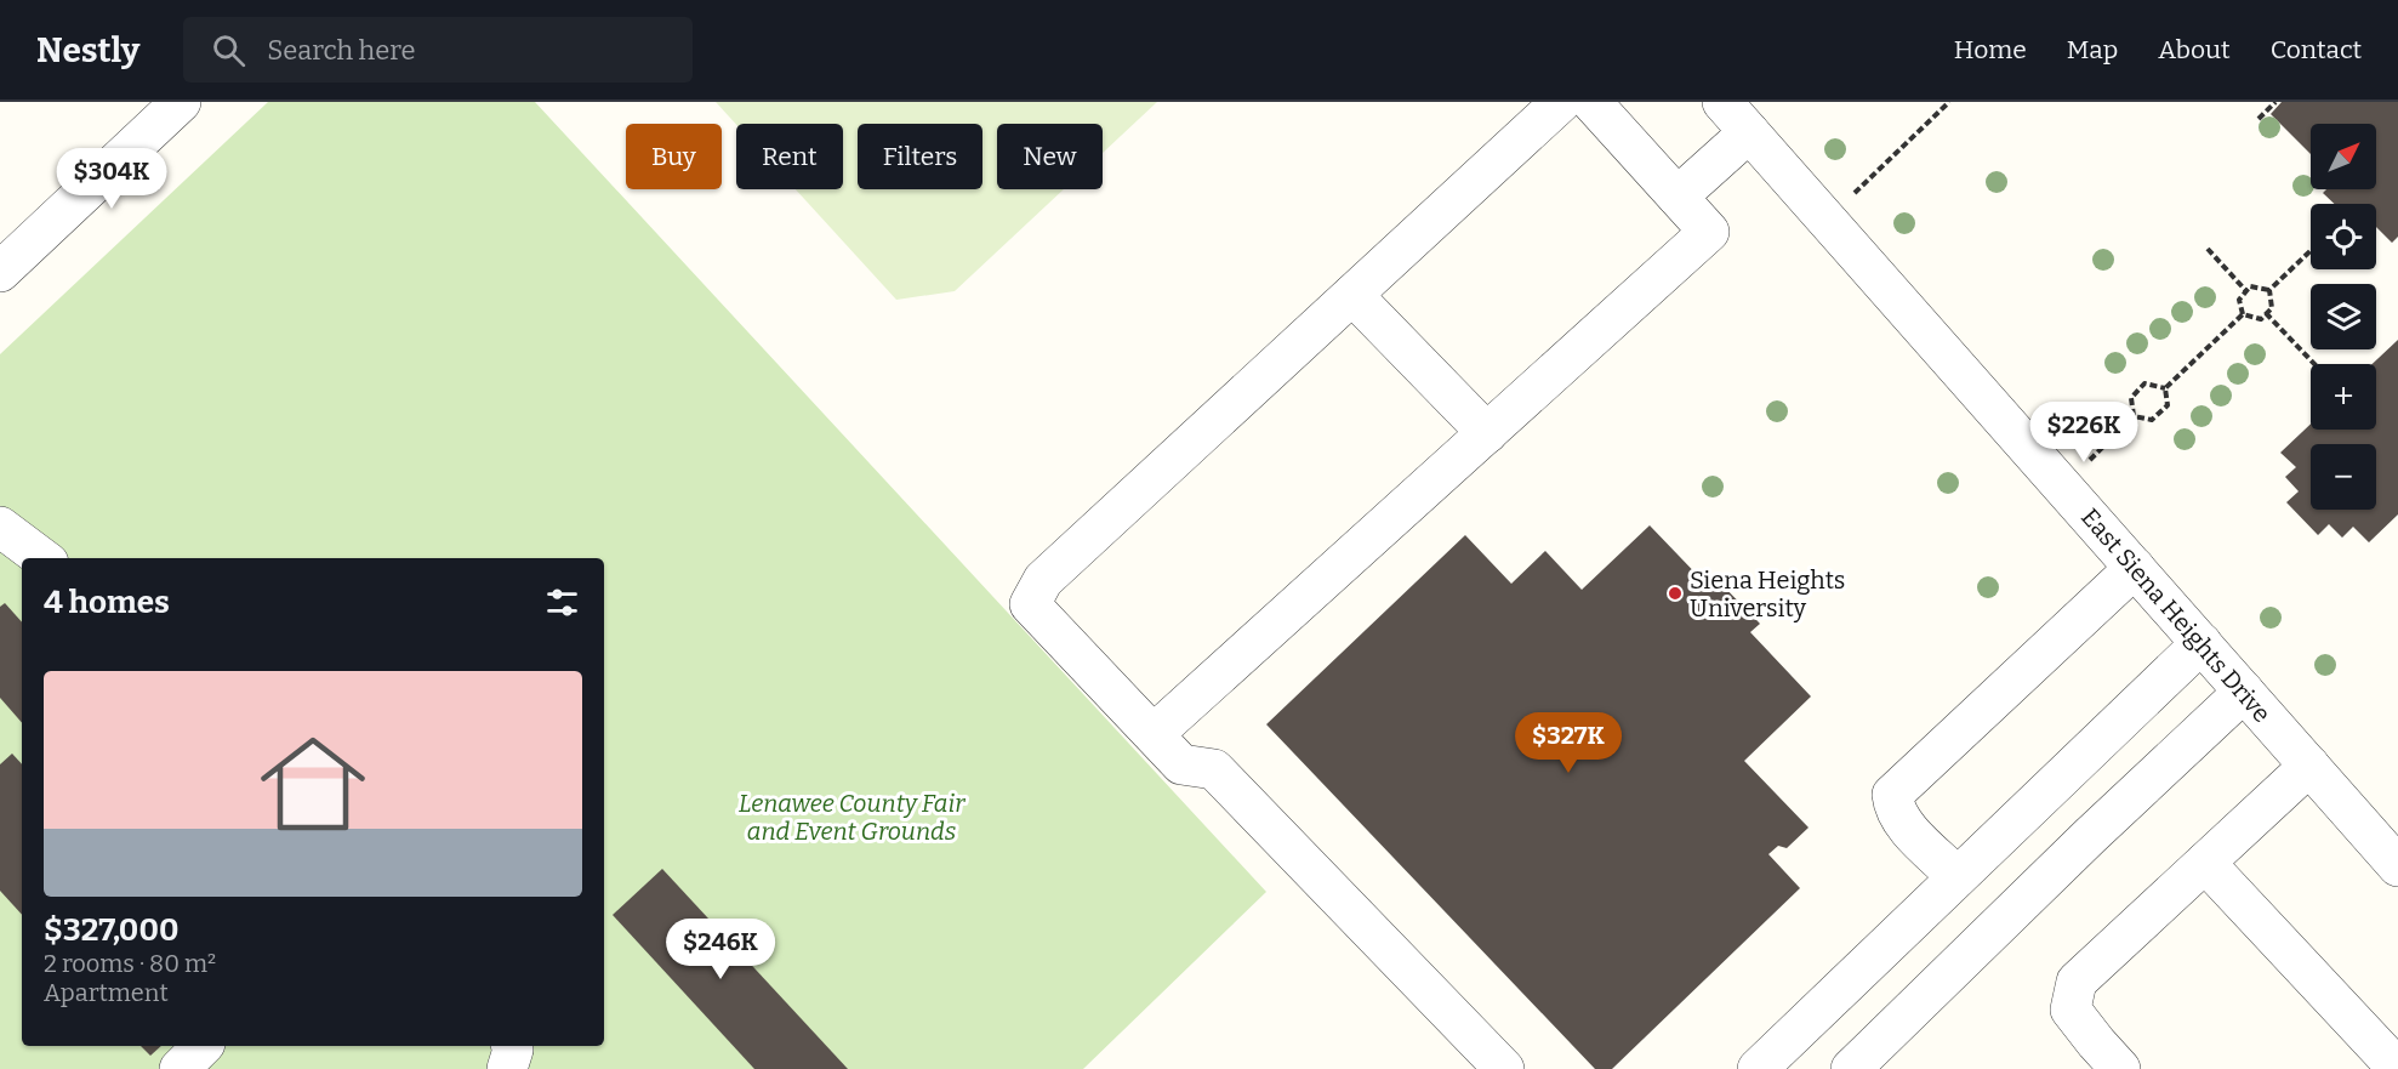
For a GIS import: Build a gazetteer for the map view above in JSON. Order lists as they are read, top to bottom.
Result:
{
  "streets": {
    "street": ["East Siena Heights Drive"]
  },
  "parks": ["Lenawee County Fair and Event Grounds"],
  "places": ["Siena Heights University"],
  "north": "top right",
  "page": {
    "header": "Nestly",
    "search": "Search here",
    "nav": [
      "Home",
      "Map",
      "About",
      "Contact"
    ],
    "map_buttons": ["+", "−"],
    "chip": [
      "Buy",
      "Rent",
      "Filters",
      "New"
    ],
    "price": [
      "$304K",
      "$226K",
      "$327K",
      "$246K"
    ],
    "heading": "4 homes",
    "list": [
      {
        "name": "$327,000",
        "note": "2 rooms · 80 m² · Apartment"
      }
    ]
  }
}
